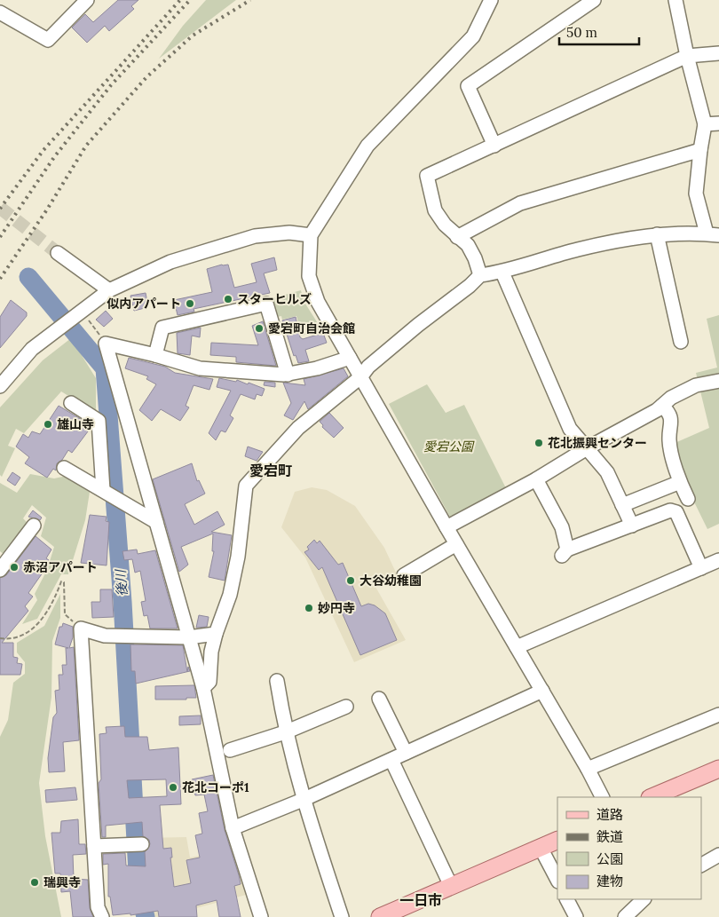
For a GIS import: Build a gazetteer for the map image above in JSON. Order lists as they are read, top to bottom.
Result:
{
  "districts": ["愛宕町", "一日市"],
  "water": ["後川"],
  "parks": ["愛宕公園"],
  "places": [
    "スターヒルズ",
    "似内アパート",
    "愛宕町自治会館",
    "雄山寺",
    "花北振興センター",
    "赤沼アパート",
    "大谷幼稚園",
    "妙円寺",
    "花北コーポ1",
    "瑞興寺"
  ],
  "legend": [
    "道路",
    "鉄道",
    "公園",
    "建物"
  ],
  "scale_bar": "50 m"
}
